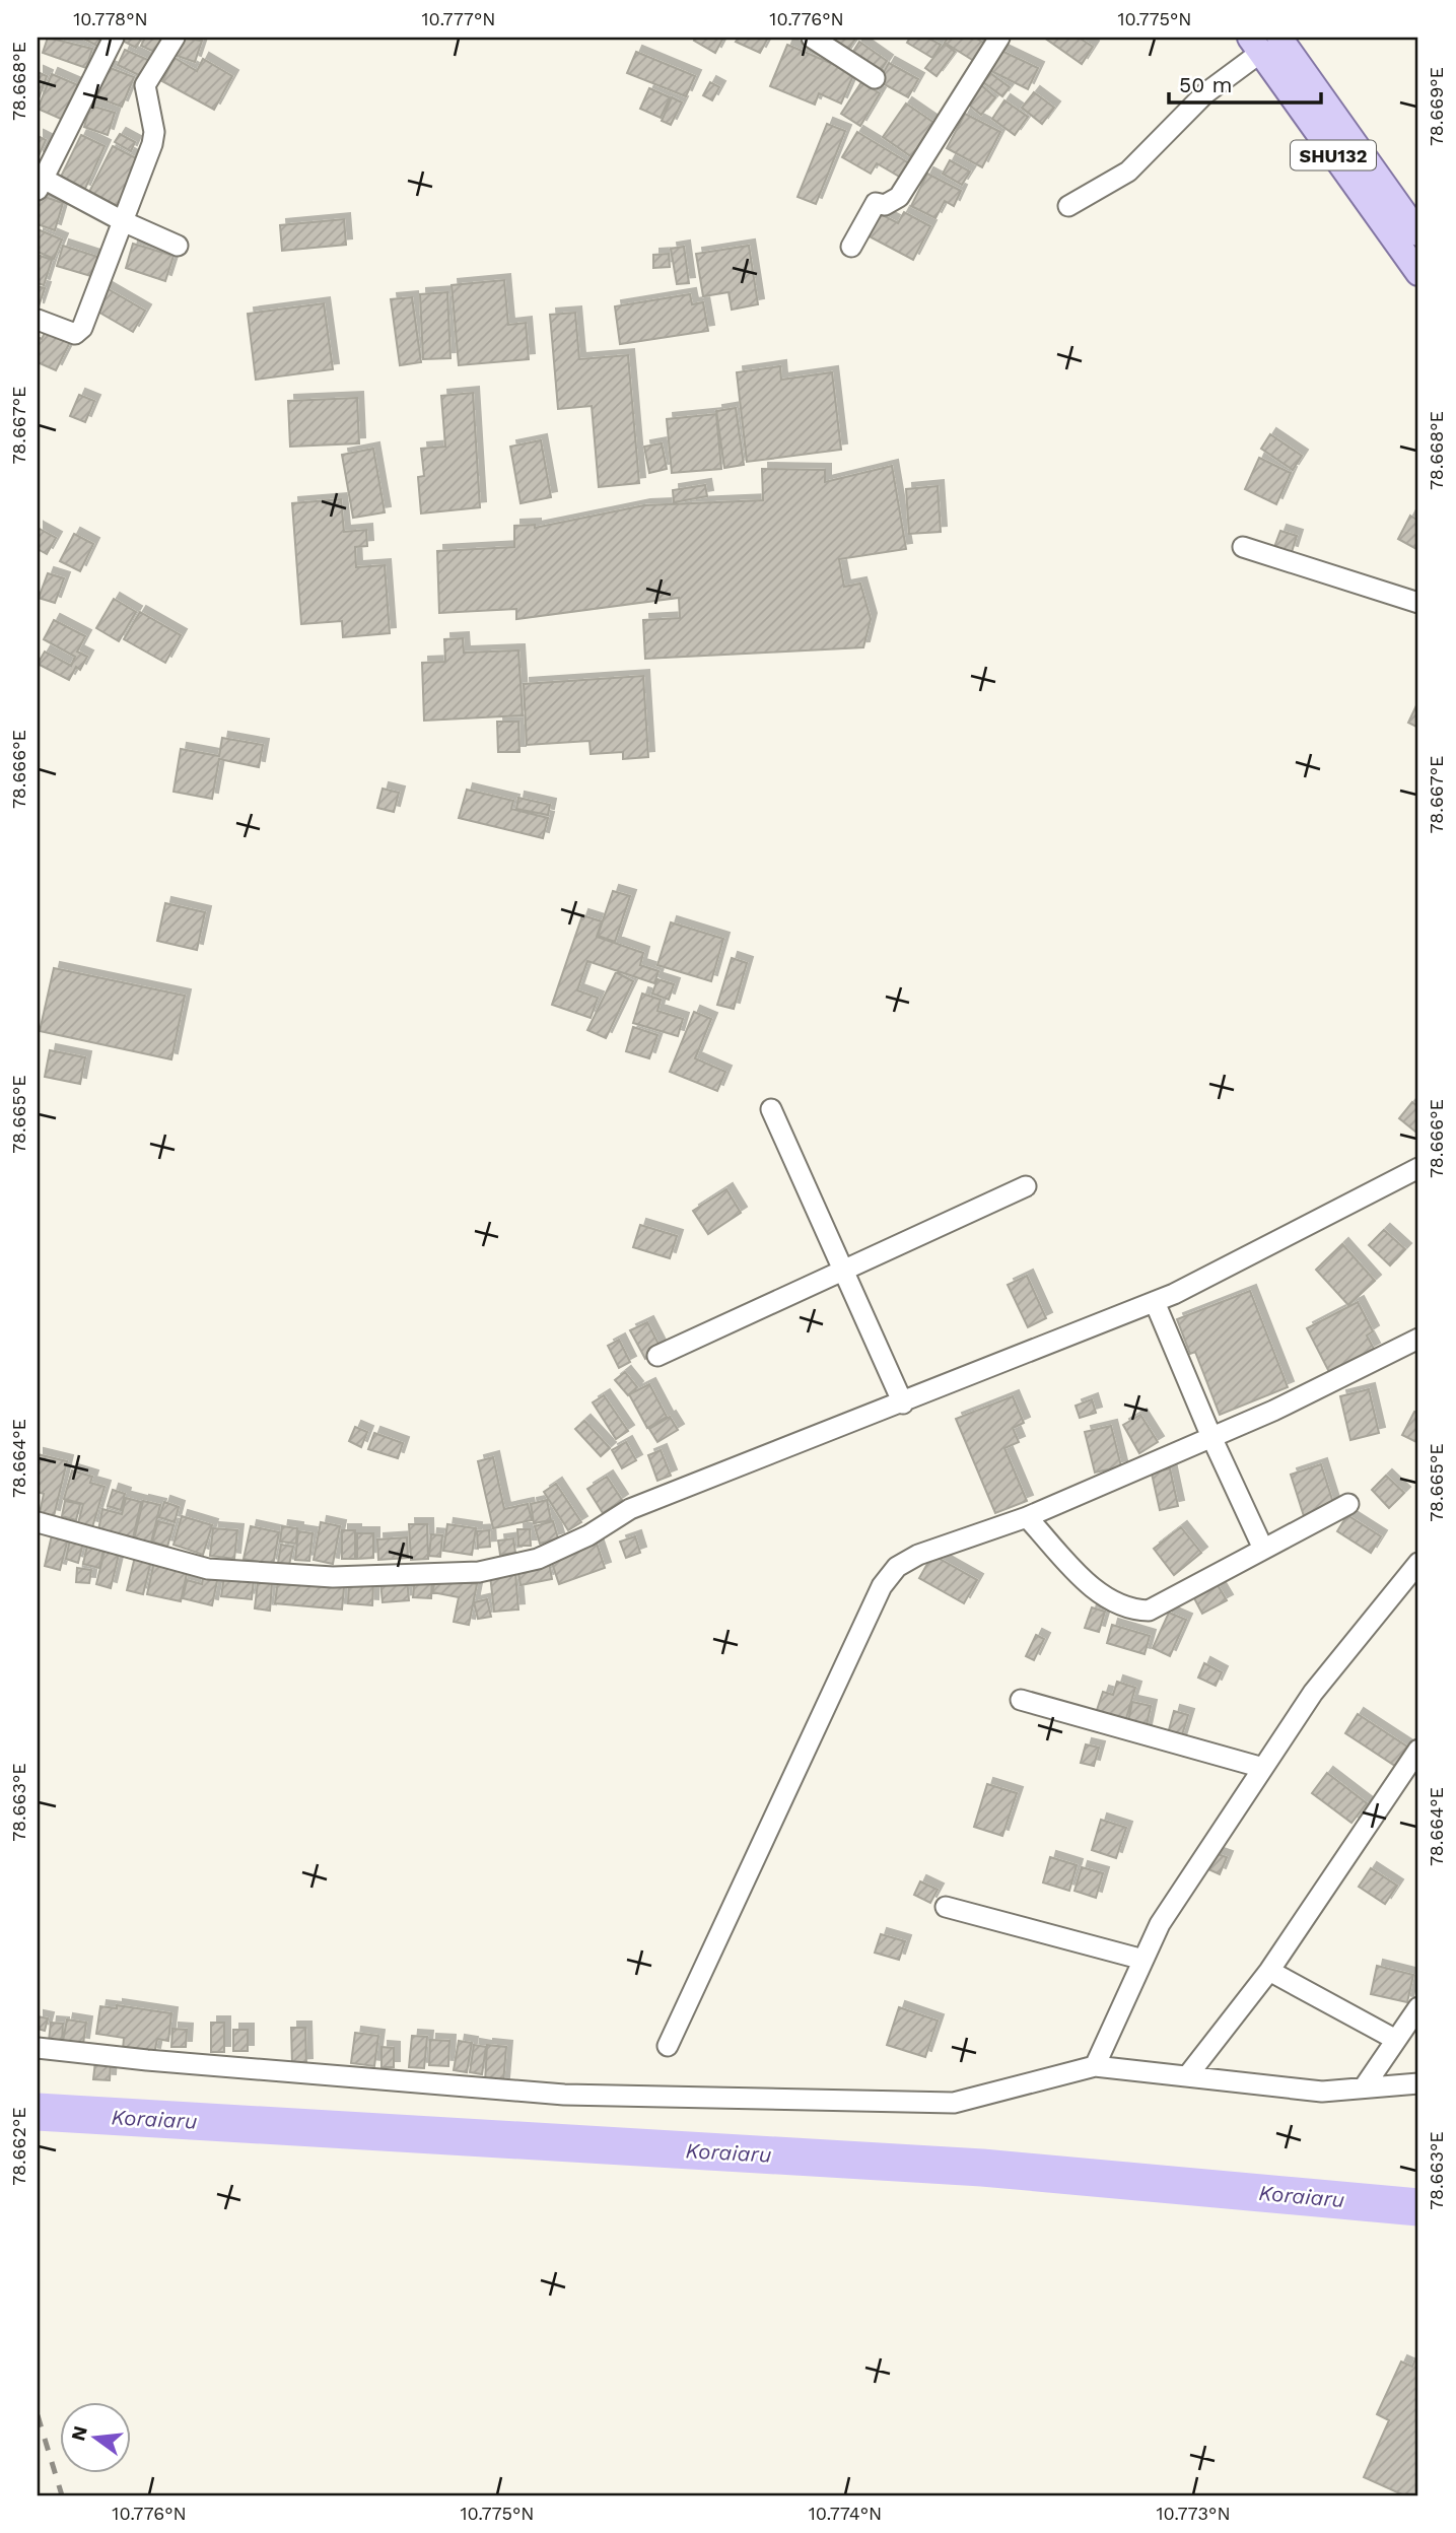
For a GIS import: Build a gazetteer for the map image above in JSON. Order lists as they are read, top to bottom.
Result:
{
  "streets": {
    "main road": ["SHU132"]
  },
  "water": ["Koraiaru"],
  "scale_bar": "50 m",
  "north": "left",
  "coordinates": [
    "10.778°N",
    "10.777°N",
    "10.776°N",
    "10.775°N",
    "78.668°E",
    "78.669°E",
    "78.667°E",
    "78.666°E",
    "78.665°E",
    "78.664°E",
    "78.663°E",
    "78.662°E",
    "10.774°N",
    "10.773°N"
  ]
}
